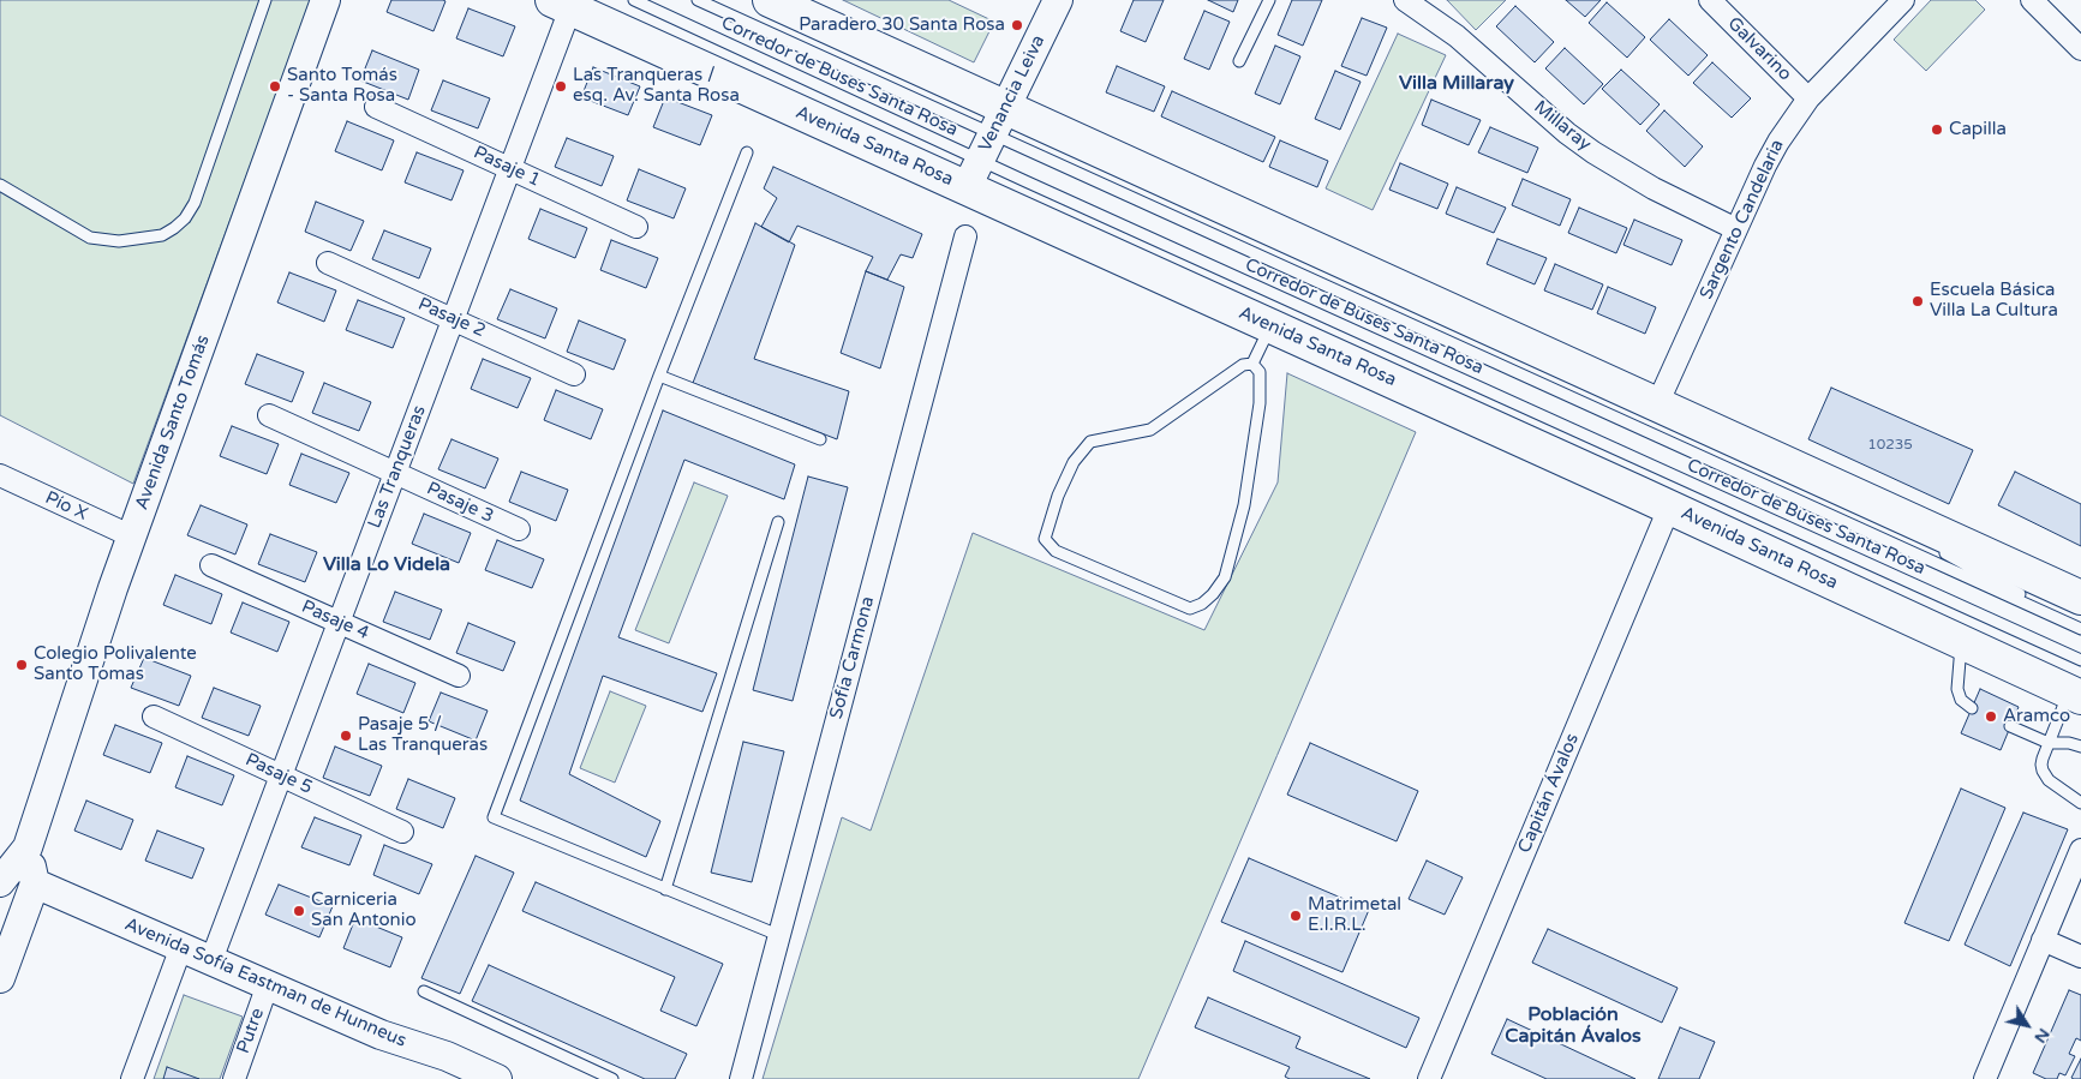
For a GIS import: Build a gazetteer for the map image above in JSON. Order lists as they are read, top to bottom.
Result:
{
  "streets": {
    "main road": [
      "Venancia Leiva",
      "Avenida Santa Rosa",
      "Avenida Santo Tomás",
      "Avenida Sofía Eastman de Hunneus"
    ],
    "street": [
      "Galvarino",
      "Millaray",
      "Pasaje 1",
      "Sargento Candelaria",
      "Pasaje 2",
      "Las Tranqueras",
      "Pasaje 3",
      "Pío X",
      "Pasaje 4",
      "Sofía Carmona",
      "Pasaje 5",
      "Capitán Ávalos",
      "Putre"
    ],
    "lane": ["Corredor de Buses Santa Rosa"]
  },
  "crossings": [
    ["Galvarino", "Sargento Candelaria"],
    ["Corredor de Buses Santa Rosa", "Venancia Leiva"],
    ["Corredor de Buses Santa Rosa", "Avenida Santa Rosa"],
    ["Venancia Leiva", "Avenida Santa Rosa"],
    ["Millaray", "Sargento Candelaria"],
    ["Avenida Santa Rosa", "Sargento Candelaria"],
    ["Avenida Santa Rosa", "Las Tranqueras"],
    ["Avenida Santa Rosa", "Capitán Ávalos"],
    ["Pasaje 1", "Las Tranqueras"],
    ["Pasaje 2", "Las Tranqueras"],
    ["Avenida Santo Tomás", "Pío X"],
    ["Las Tranqueras", "Pasaje 3"],
    ["Las Tranqueras", "Pasaje 4"],
    ["Las Tranqueras", "Pasaje 5"],
    ["Las Tranqueras", "Avenida Sofía Eastman de Hunneus"],
    ["Avenida Sofía Eastman de Hunneus", "Putre"]
  ],
  "districts": ["Villa Millaray", "Villa Lo Videla", "Población Capitán Ávalos"],
  "places": [
    "Paradero 30 Santa Rosa",
    "Santo Tomás - Santa Rosa",
    "Las Tranqueras / esq. Av. Santa Rosa",
    "Capilla",
    "Escuela Básica Villa La Cultura",
    "Colegio Polivalente Santo Tomas",
    "Aramco",
    "Pasaje 5 / Las Tranqueras",
    "Carniceria San Antonio",
    "Matrimetal E.I.R.L."
  ],
  "house_numbers": ["10235"],
  "north": "bottom right"
}
